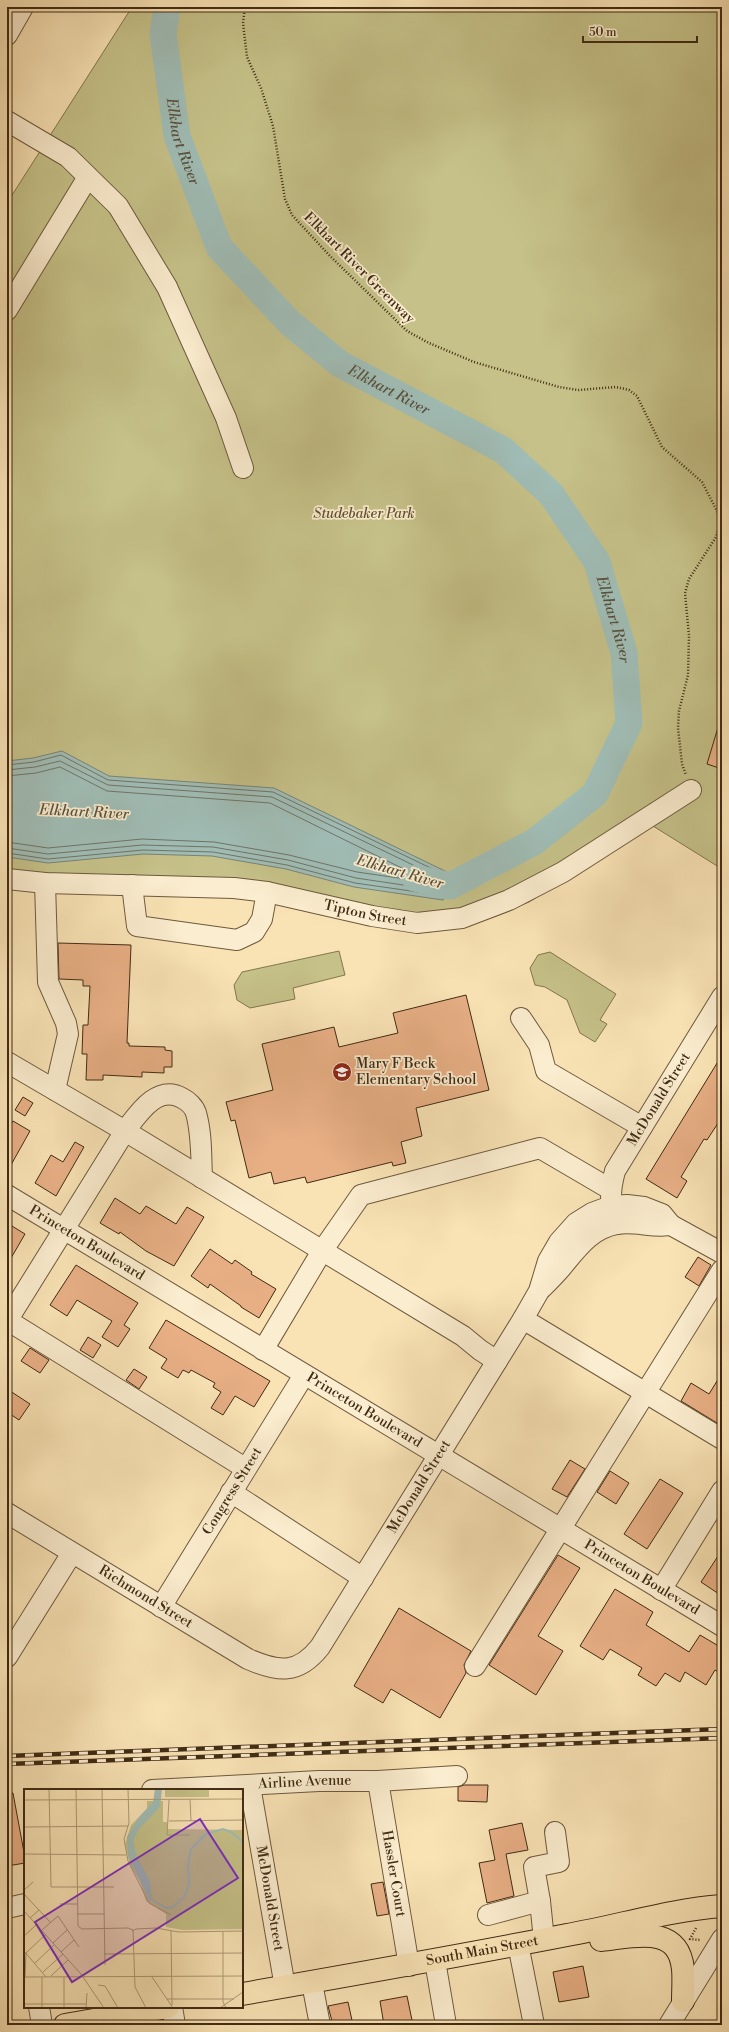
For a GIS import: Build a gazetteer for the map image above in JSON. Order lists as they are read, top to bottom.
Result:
{
  "streets": {
    "main road": ["South Main Street"],
    "street": [
      "Tipton Street",
      "McDonald Street",
      "Princeton Boulevard",
      "Congress Street",
      "Richmond Street",
      "Airline Avenue",
      "Hassler Court"
    ],
    "path": ["Elkhart River Greenway"]
  },
  "crossings": [
    ["Elkhart River Greenway", "Tipton Street"],
    ["McDonald Street", "Princeton Boulevard"],
    ["McDonald Street", "Richmond Street"],
    ["McDonald Street", "Airline Avenue"],
    ["McDonald Street", "South Main Street"],
    ["Princeton Boulevard", "Congress Street"],
    ["Congress Street", "Richmond Street"],
    ["Airline Avenue", "Hassler Court"],
    ["Hassler Court", "South Main Street"]
  ],
  "water": ["Elkhart River"],
  "parks": ["Studebaker Park"],
  "places": {
    "school or university": ["Mary F Beck Elementary School"]
  },
  "scale_bar": "50 m"
}
